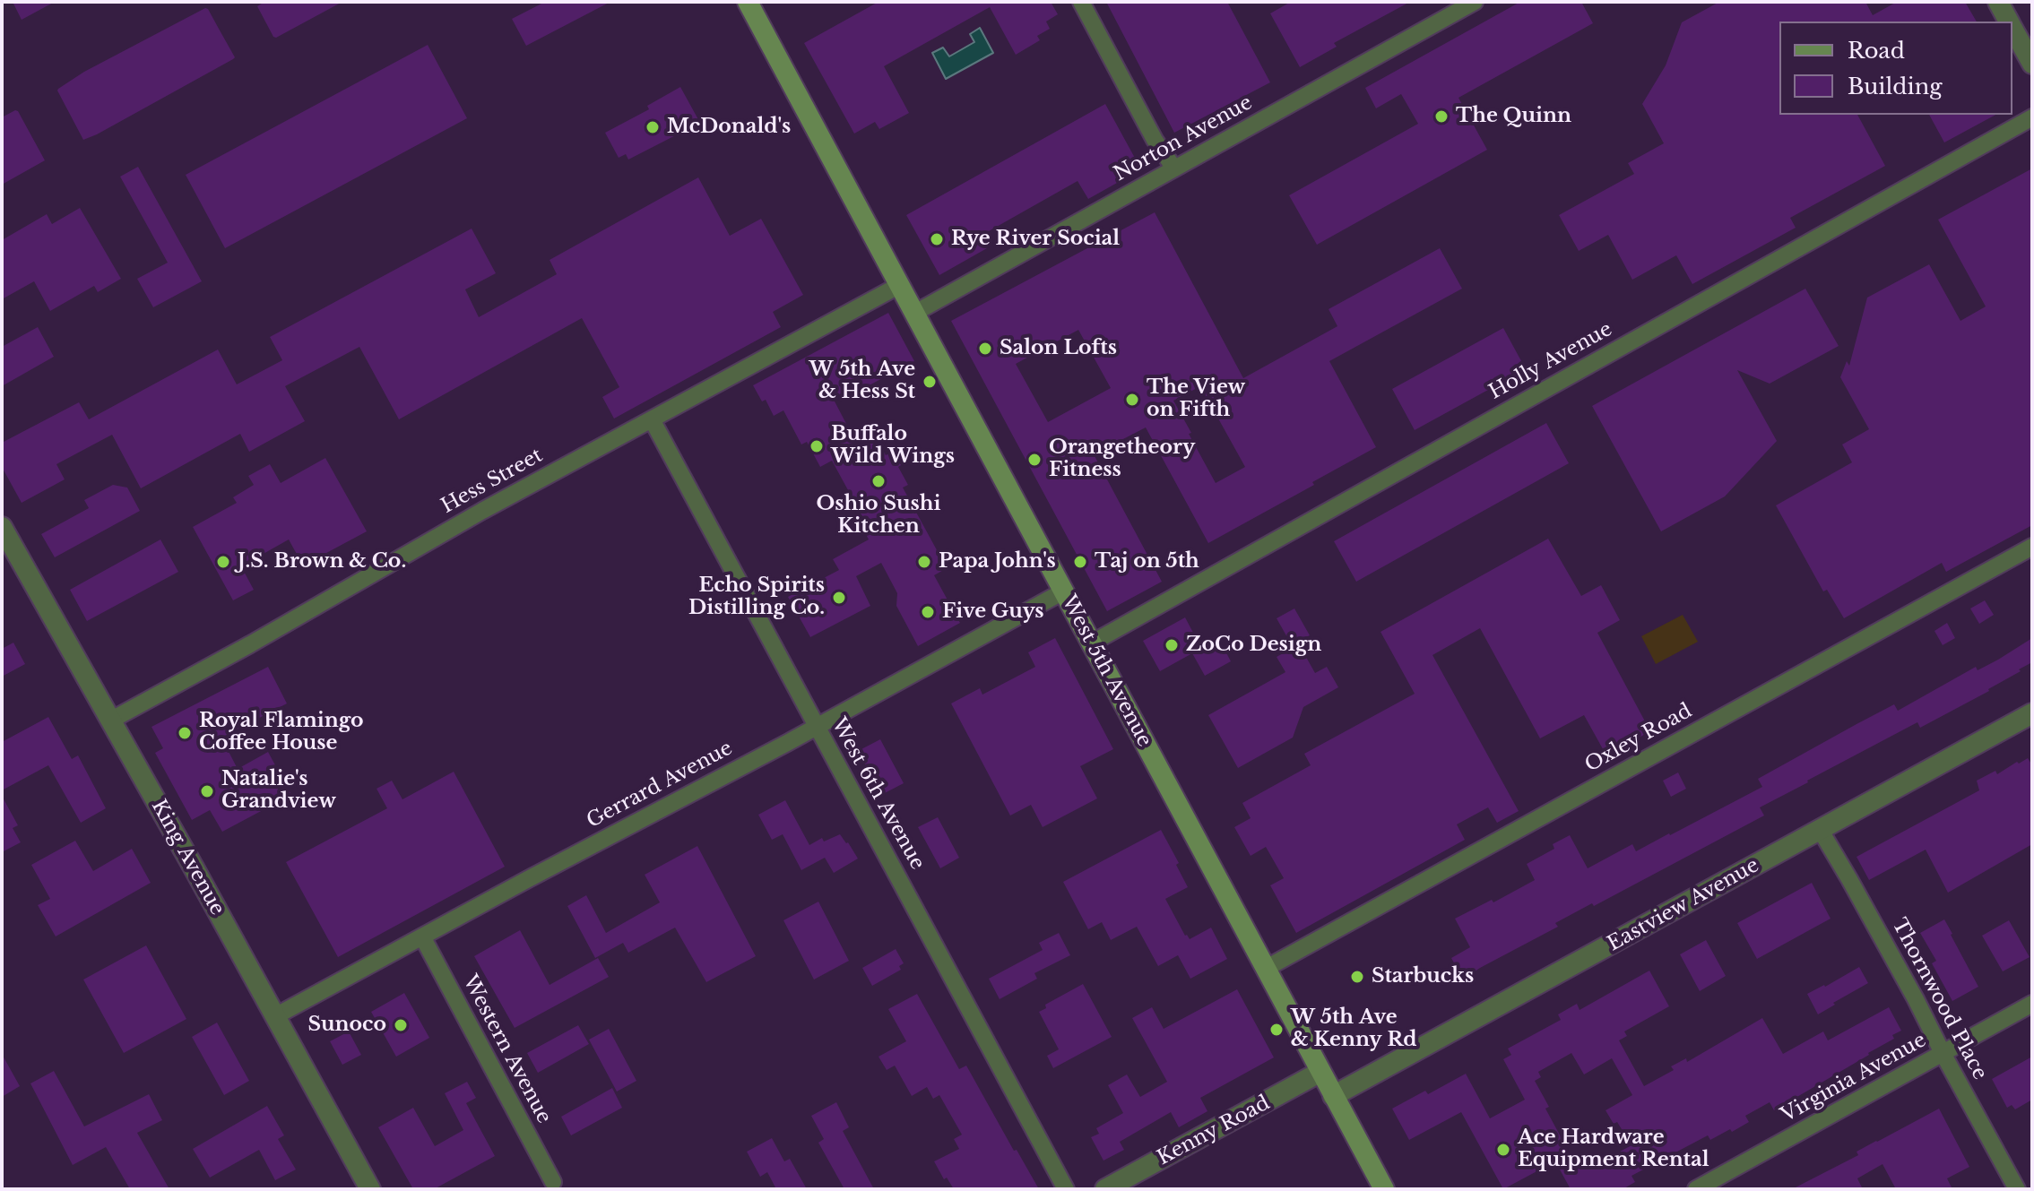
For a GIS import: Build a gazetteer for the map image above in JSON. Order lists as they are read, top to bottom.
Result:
{
  "streets": {
    "main road": ["West 5th Avenue"],
    "street": [
      "Norton Avenue",
      "Holly Avenue",
      "Hess Street",
      "Oxley Road",
      "Gerrard Avenue",
      "West 6th Avenue",
      "King Avenue",
      "Eastview Avenue",
      "Thornwood Place",
      "Western Avenue",
      "Virginia Avenue",
      "Kenny Road"
    ]
  },
  "crossings": [
    ["Norton Avenue", "West 5th Avenue"],
    ["Holly Avenue", "West 5th Avenue"],
    ["Hess Street", "West 5th Avenue"],
    ["Hess Street", "West 6th Avenue"],
    ["Hess Street", "King Avenue"],
    ["West 5th Avenue", "Oxley Road"],
    ["West 5th Avenue", "Gerrard Avenue"],
    ["West 5th Avenue", "Eastview Avenue"],
    ["West 5th Avenue", "Kenny Road"],
    ["Gerrard Avenue", "West 6th Avenue"],
    ["Gerrard Avenue", "King Avenue"],
    ["Gerrard Avenue", "Western Avenue"],
    ["Eastview Avenue", "Thornwood Place"],
    ["Thornwood Place", "Virginia Avenue"]
  ],
  "places": [
    "The Quinn",
    "McDonald's",
    "Rye River Social",
    "Salon Lofts",
    "W 5th Ave & Hess St",
    "The View on Fifth",
    "Buffalo Wild Wings",
    "Orangetheory Fitness",
    "Oshio Sushi Kitchen",
    "J.S. Brown & Co.",
    "Papa John's",
    "Taj on 5th",
    "Echo Spirits Distilling Co.",
    "Five Guys",
    "ZoCo Design",
    "Royal Flamingo Coffee House",
    "Natalie's Grandview",
    "Starbucks",
    "Sunoco",
    "W 5th Ave & Kenny Rd",
    "Ace Hardware Equipment Rental"
  ],
  "legend": ["Road", "Building"]
}
